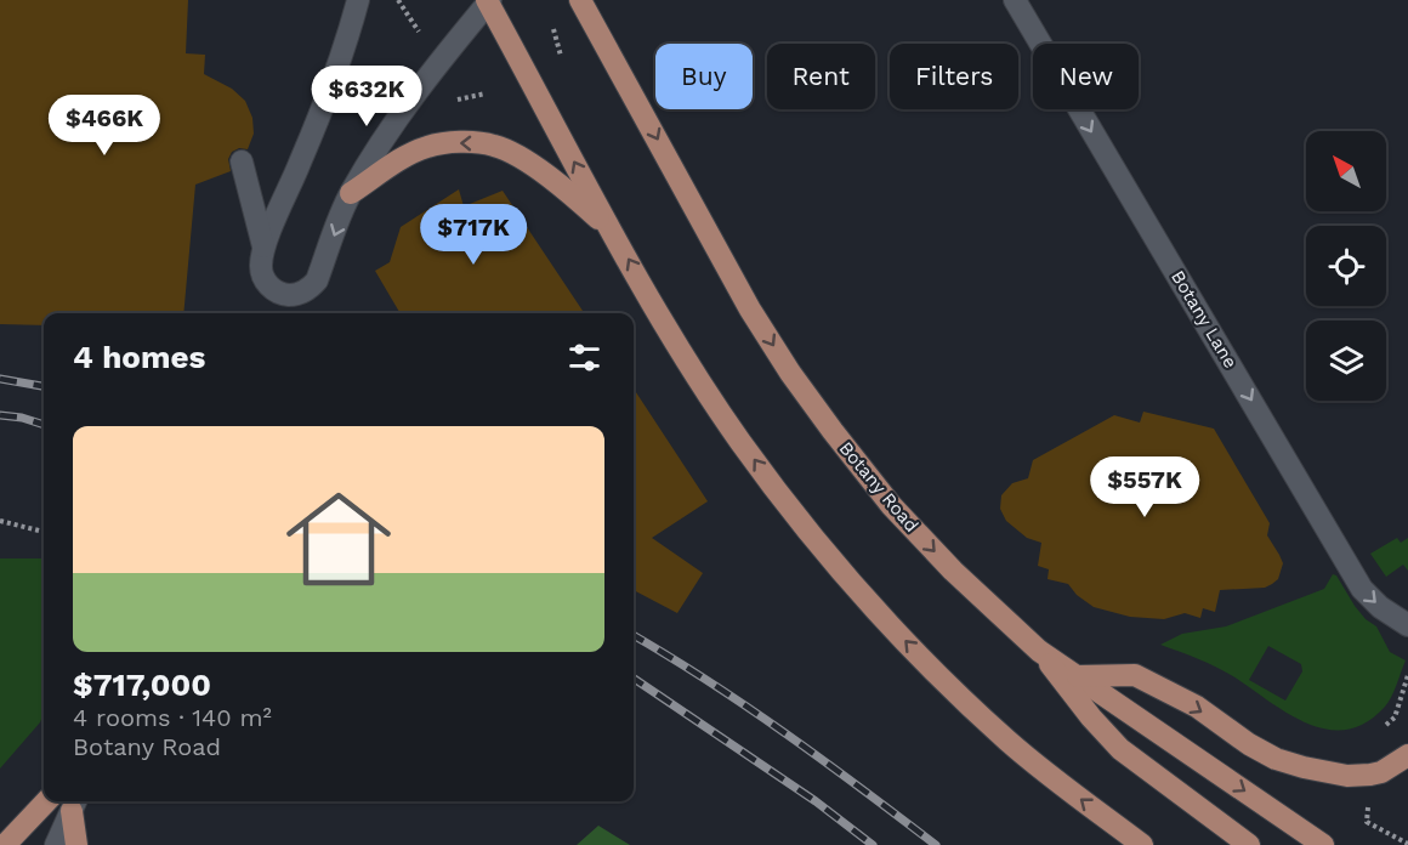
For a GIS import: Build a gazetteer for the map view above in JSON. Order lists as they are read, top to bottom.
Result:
{
  "streets": {
    "main road": ["Botany Road"],
    "street": ["Botany Lane"]
  },
  "one_way": ["Botany Lane"],
  "north": "top left",
  "page": {
    "chip": [
      "Buy",
      "Rent",
      "Filters",
      "New"
    ],
    "price": [
      "$632K",
      "$466K",
      "$717K",
      "$557K"
    ],
    "heading": "4 homes",
    "list": [
      {
        "name": "$717,000",
        "note": "4 rooms · 140 m² · Botany Road"
      }
    ]
  }
}
